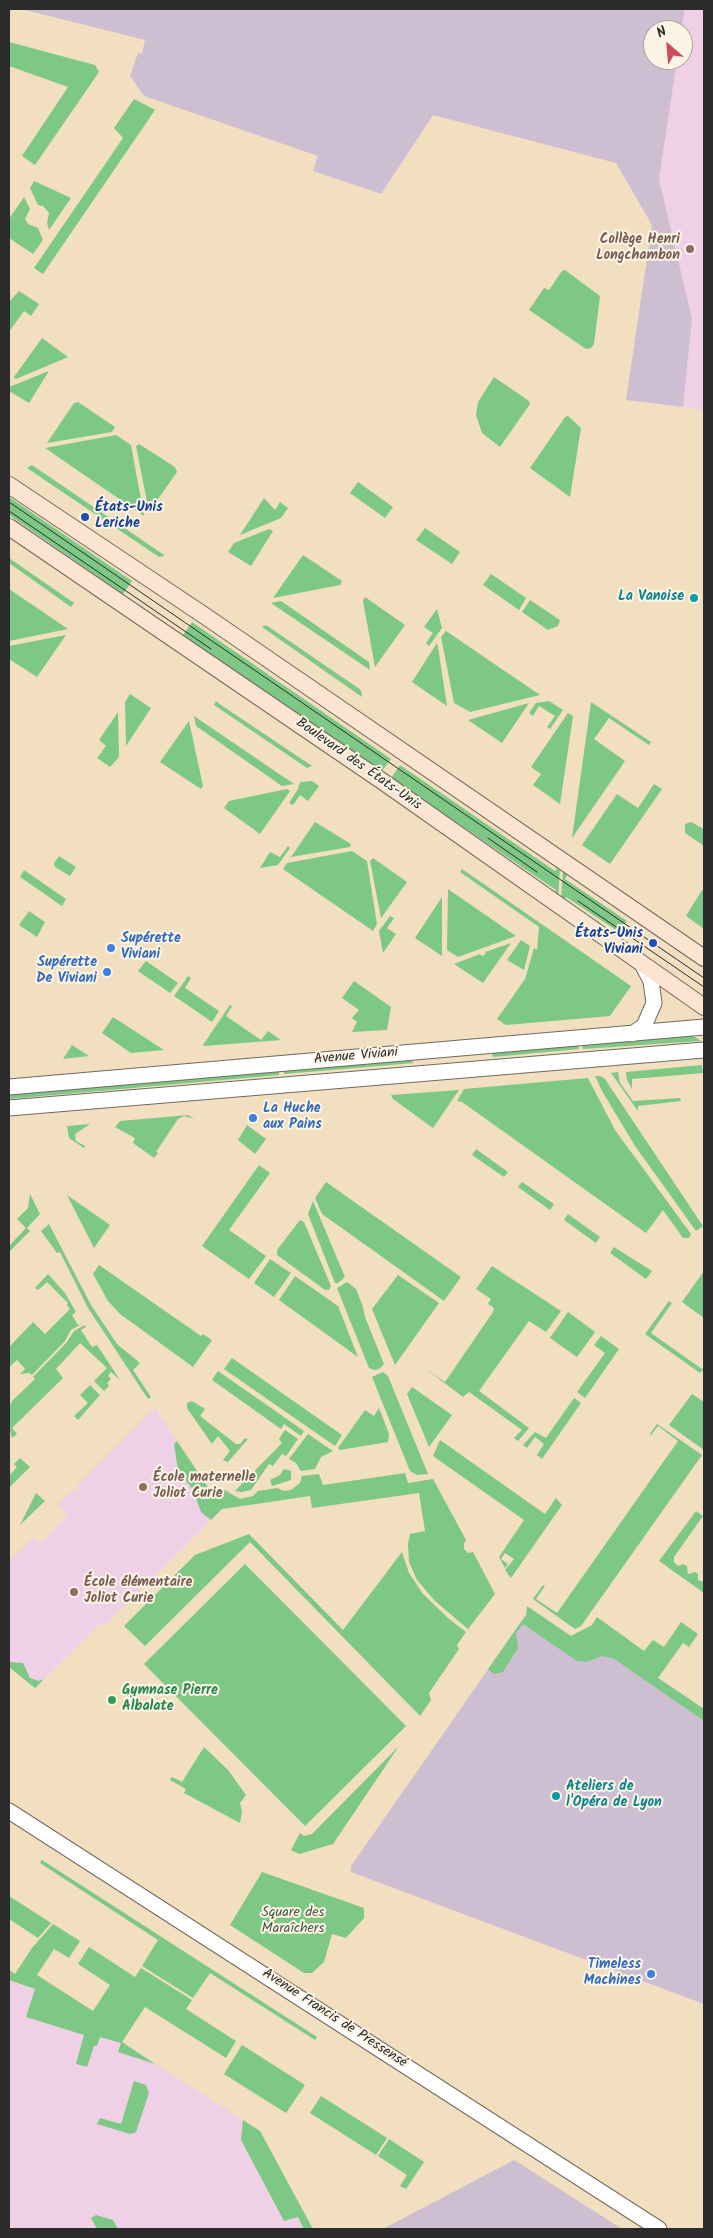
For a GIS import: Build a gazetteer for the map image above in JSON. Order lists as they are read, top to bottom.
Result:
{
  "streets": {
    "main road": ["Boulevard des États-Unis"],
    "street": ["Avenue Viviani", "Avenue Francis de Pressensé"]
  },
  "parks": ["Square des Maraîchers"],
  "places": [
    "Collège Henri Longchambon",
    "États-Unis Leriche",
    "La Vanoise",
    "États-Unis Viviani",
    "Supérette Viviani",
    "Supérette De Viviani",
    "La Huche aux Pains",
    "École maternelle Joliot Curie",
    "École élémentaire Joliot Curie",
    "Gymnase Pierre Albalate",
    "Ateliers de l'Opéra de Lyon",
    "Timeless Machines"
  ],
  "north": "top left"
}
